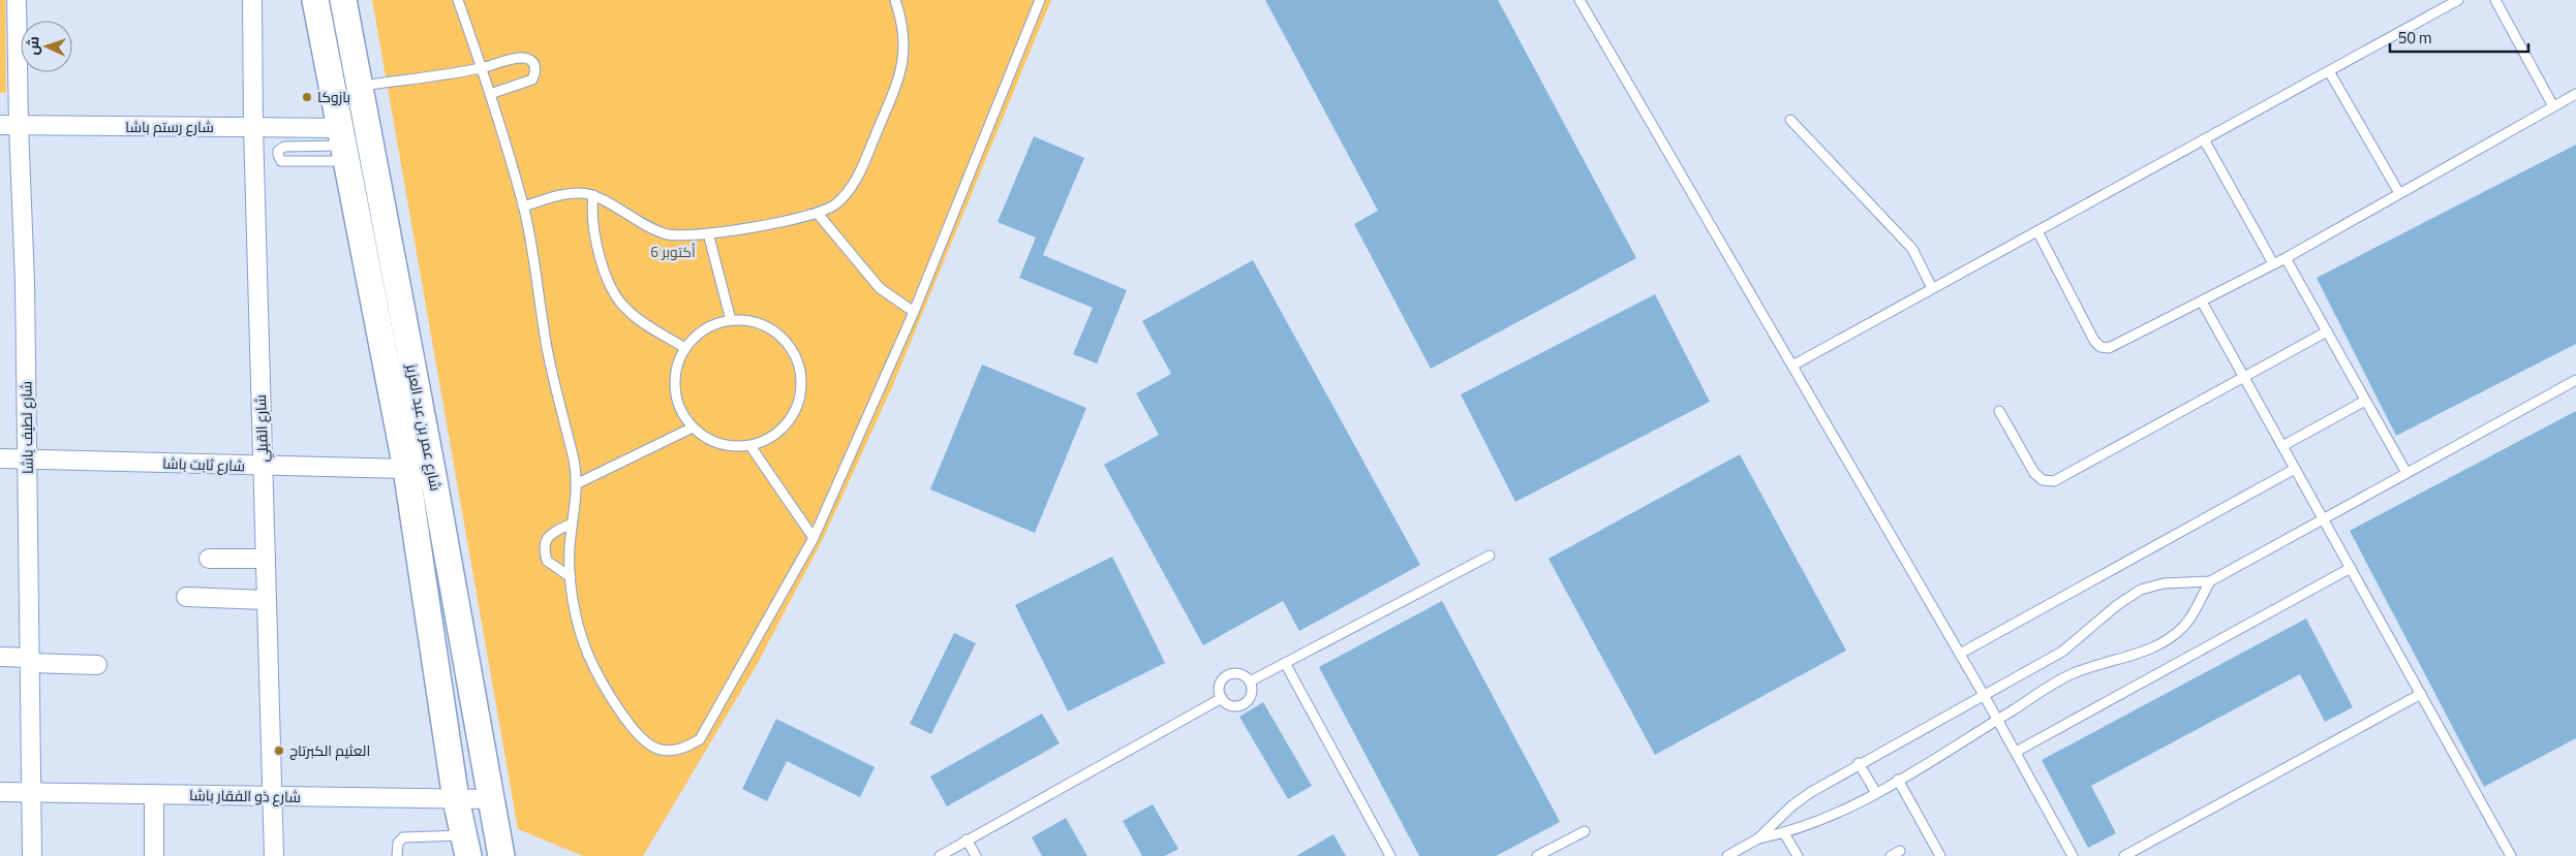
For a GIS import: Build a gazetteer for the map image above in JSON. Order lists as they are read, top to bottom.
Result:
{
  "streets": {
    "main road": ["شارع عمر بن عبد العزيز"],
    "street": [
      "شارع رستم باشا",
      "شارع لطيف باشا",
      "شارع القبلي",
      "شارع ثابت باشا",
      "شارع ذو الفقار باشا"
    ]
  },
  "crossings": [
    ["شارع رستم باشا", "شارع لطيف باشا"],
    ["شارع رستم باشا", "شارع عمر بن عبد العزيز"],
    ["شارع رستم باشا", "شارع القبلي"],
    ["شارع لطيف باشا", "شارع ثابت باشا"],
    ["شارع لطيف باشا", "شارع ذو الفقار باشا"],
    ["شارع عمر بن عبد العزيز", "شارع ثابت باشا"],
    ["شارع عمر بن عبد العزيز", "شارع ذو الفقار باشا"],
    ["شارع القبلي", "شارع ثابت باشا"],
    ["شارع القبلي", "شارع ذو الفقار باشا"]
  ],
  "parks": ["6 أكتوبر"],
  "places": ["بازوكا", "العثيم الكبرتاج"],
  "scale_bar": "50 m",
  "north": "left"
}
